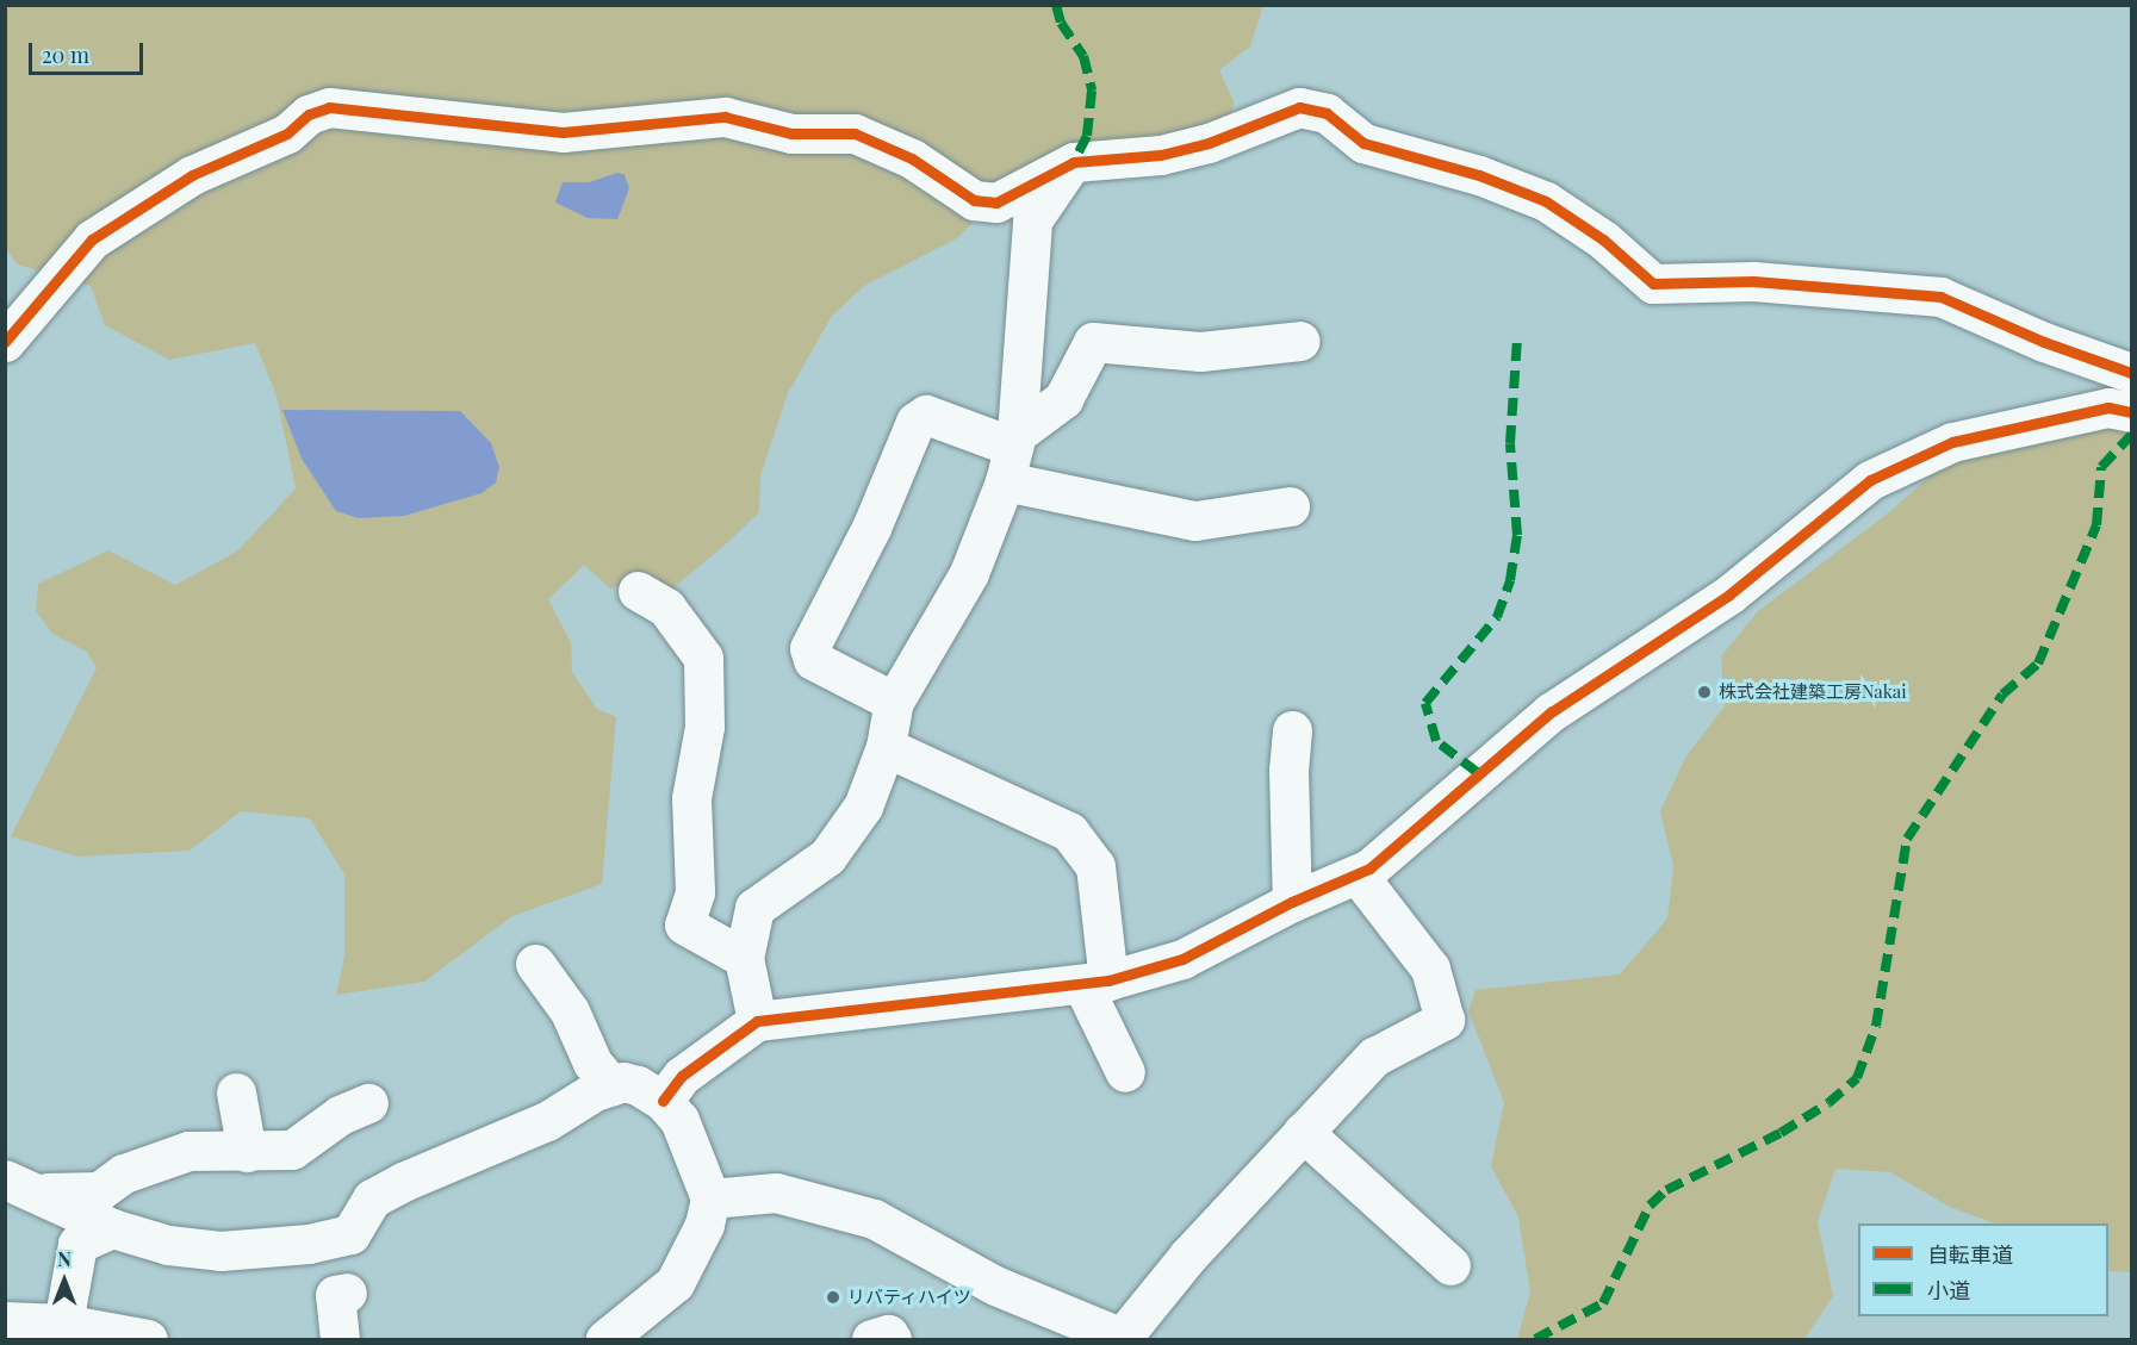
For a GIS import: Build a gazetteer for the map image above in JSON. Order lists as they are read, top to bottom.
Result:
{
  "places": ["株式会社建築工房Nakai", "リバティハイツ"],
  "legend": ["自転車道", "小道"],
  "scale_bar": "20 m",
  "north": "top"
}
